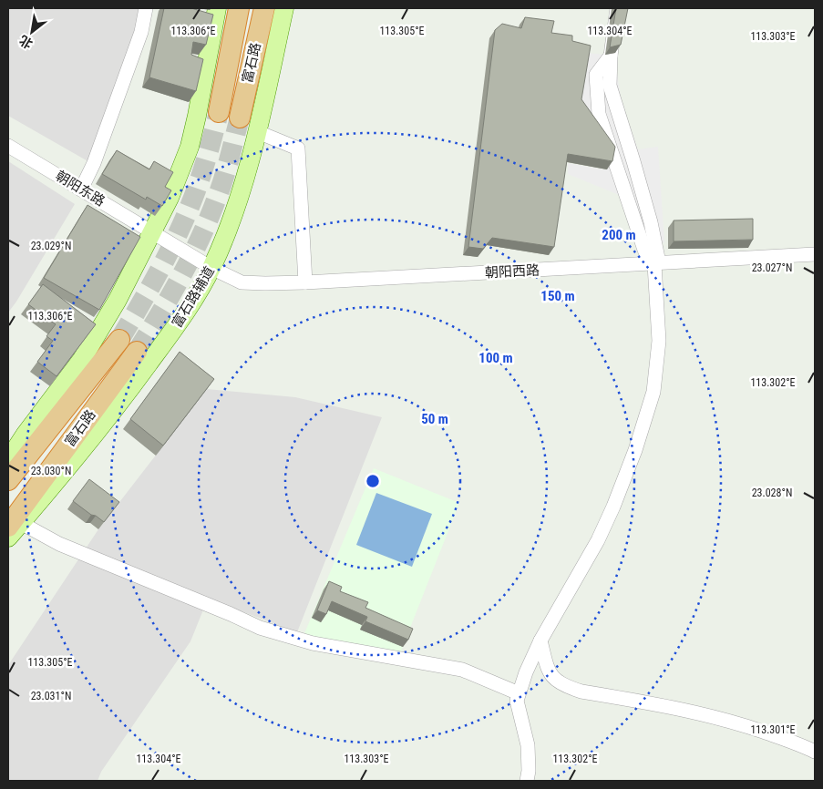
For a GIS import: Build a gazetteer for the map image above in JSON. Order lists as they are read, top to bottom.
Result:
{
  "streets": {
    "highway": ["富石路"],
    "main road": ["富石路辅道"],
    "street": ["朝阳东路", "朝阳西路"]
  },
  "crossings": [
    ["富石路", "富石路辅道"],
    ["朝阳东路", "朝阳西路"],
    ["朝阳东路", "富石路辅道"],
    ["朝阳西路", "富石路辅道"]
  ],
  "north": "bottom left",
  "coordinates": [
    "113.306°E",
    "113.305°E",
    "113.304°E",
    "113.303°E",
    "23.029°N",
    "23.027°N",
    "113.302°E",
    "23.030°N",
    "23.028°N",
    "23.031°N",
    "113.301°E"
  ],
  "rings": [
    "200 m",
    "150 m",
    "100 m",
    "50 m"
  ]
}
